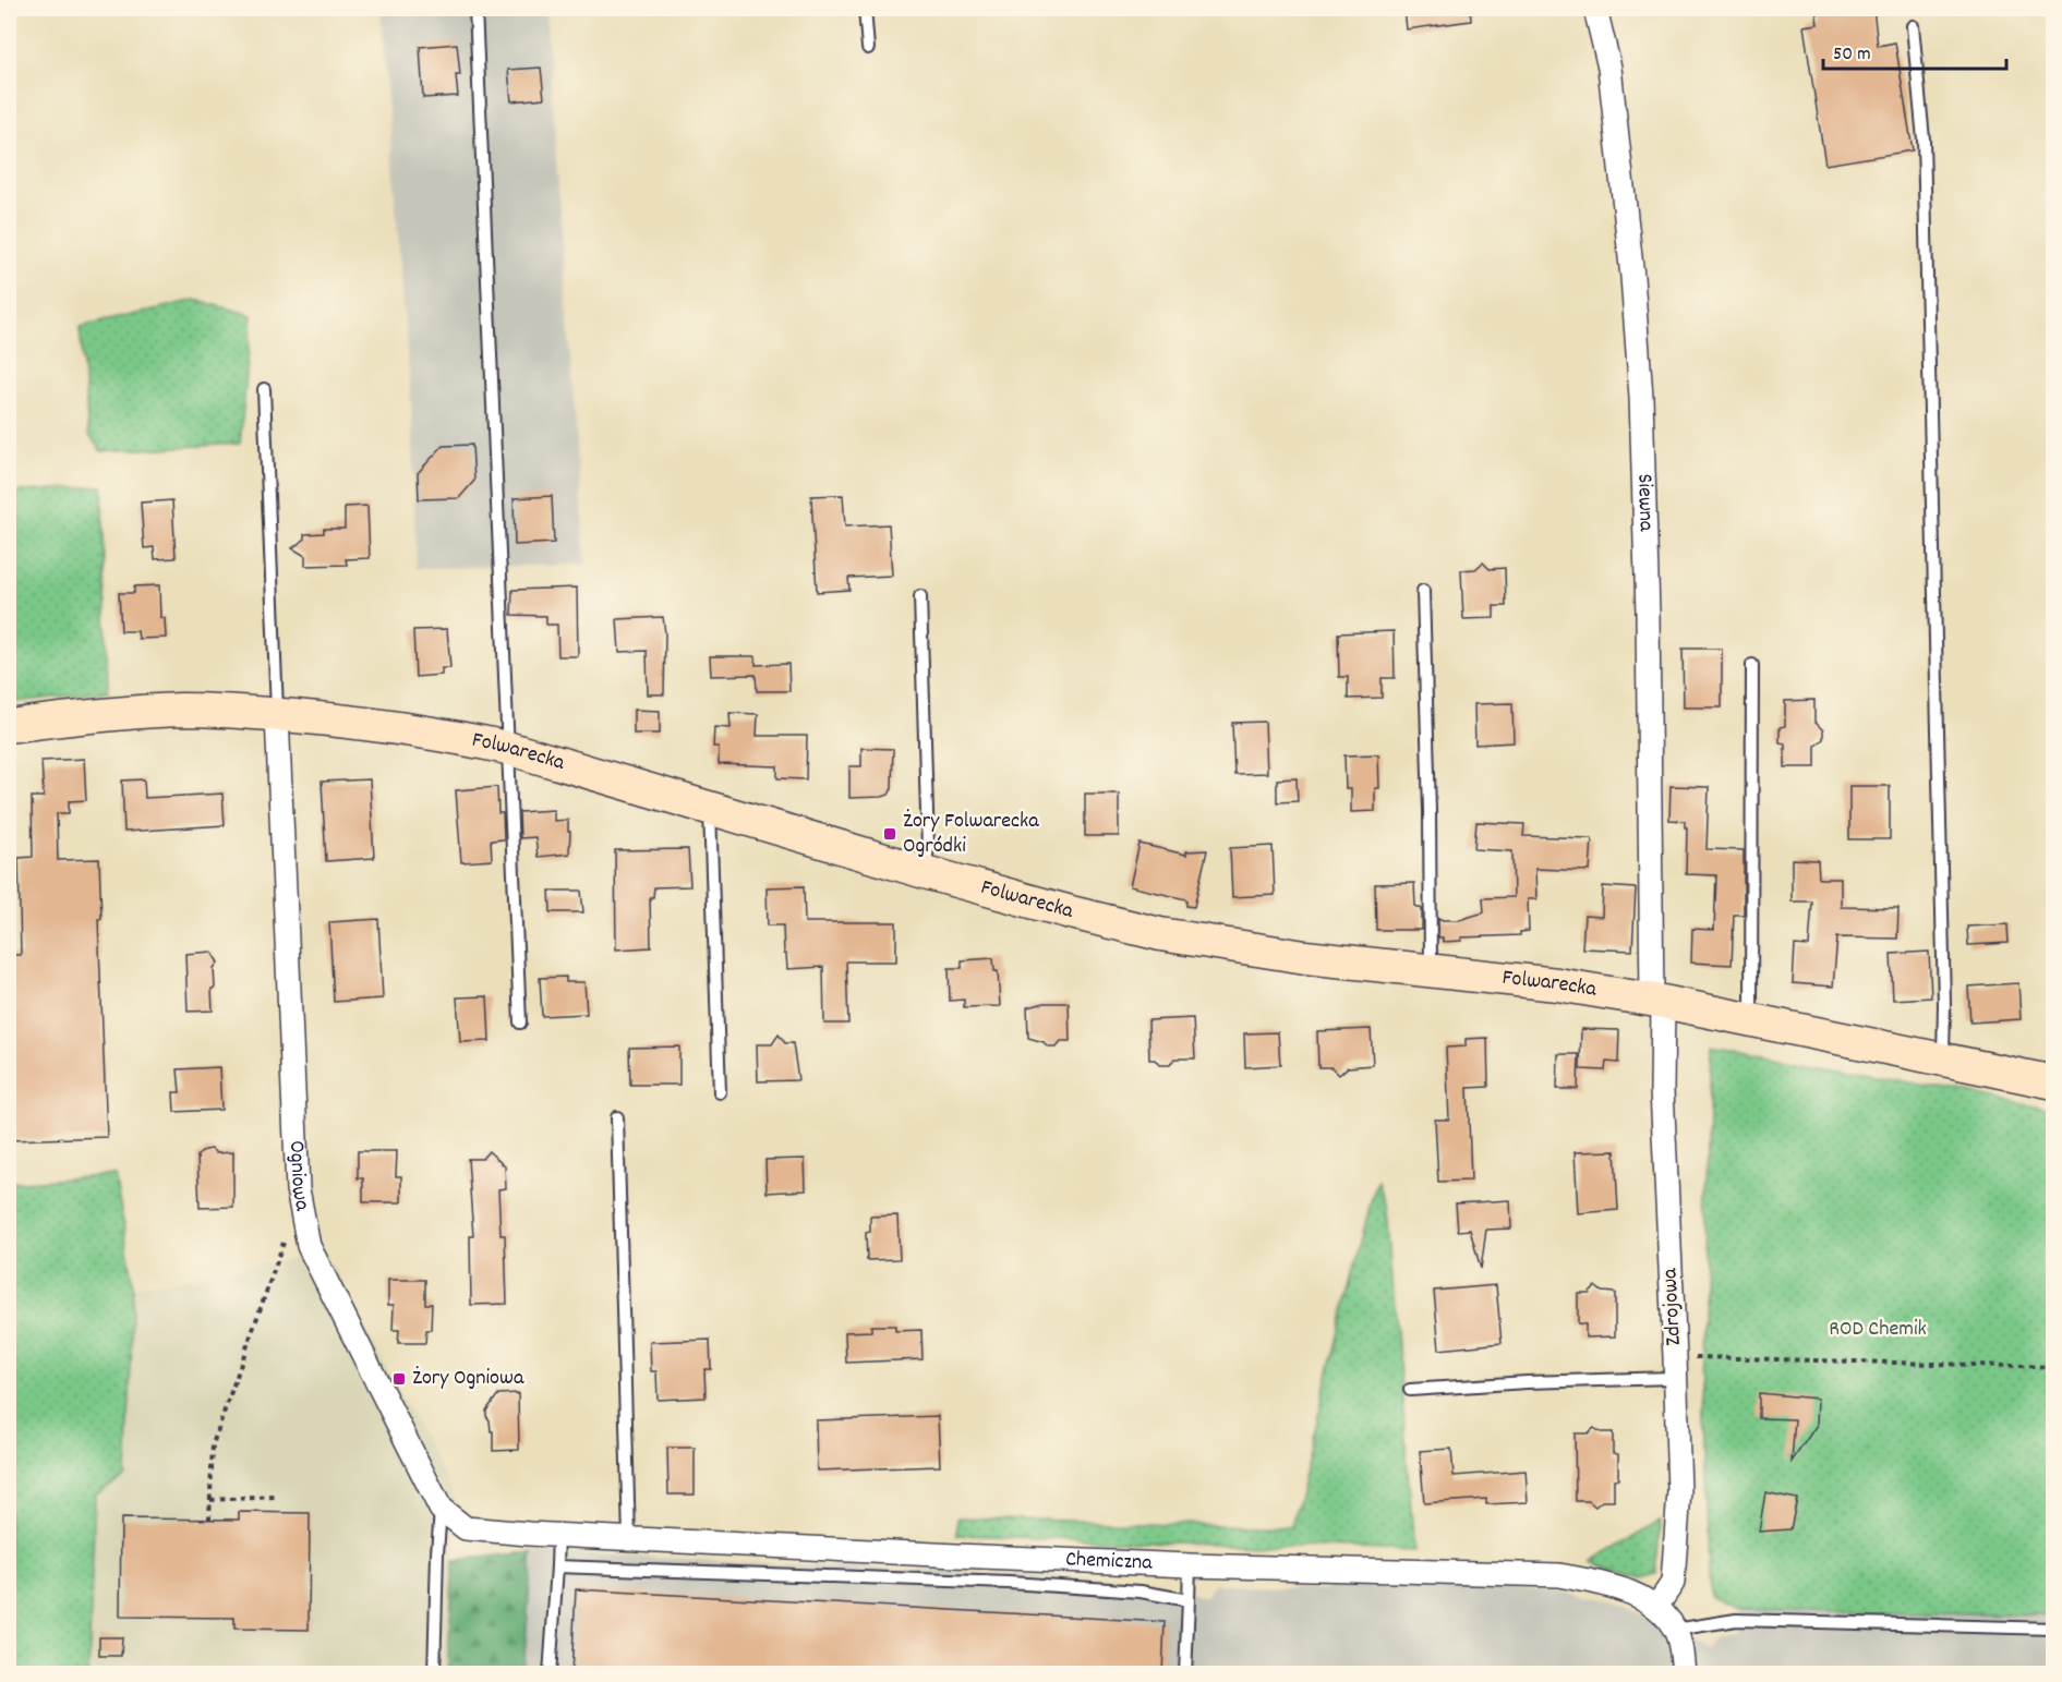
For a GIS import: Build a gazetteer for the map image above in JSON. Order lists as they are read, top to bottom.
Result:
{
  "streets": {
    "street": [
      "Siewna",
      "Folwarecka",
      "Ogniowa",
      "Zdrojowa",
      "Chemiczna"
    ]
  },
  "crossings": [
    ["Siewna", "Folwarecka"],
    ["Siewna", "Zdrojowa"],
    ["Folwarecka", "Ogniowa"],
    ["Folwarecka", "Zdrojowa"],
    ["Ogniowa", "Chemiczna"],
    ["Zdrojowa", "Chemiczna"]
  ],
  "parks": ["ROD Chemik"],
  "places": {
    "transit": ["Żory Folwarecka Ogródki", "Żory Ogniowa"]
  },
  "scale_bar": "50 m"
}
